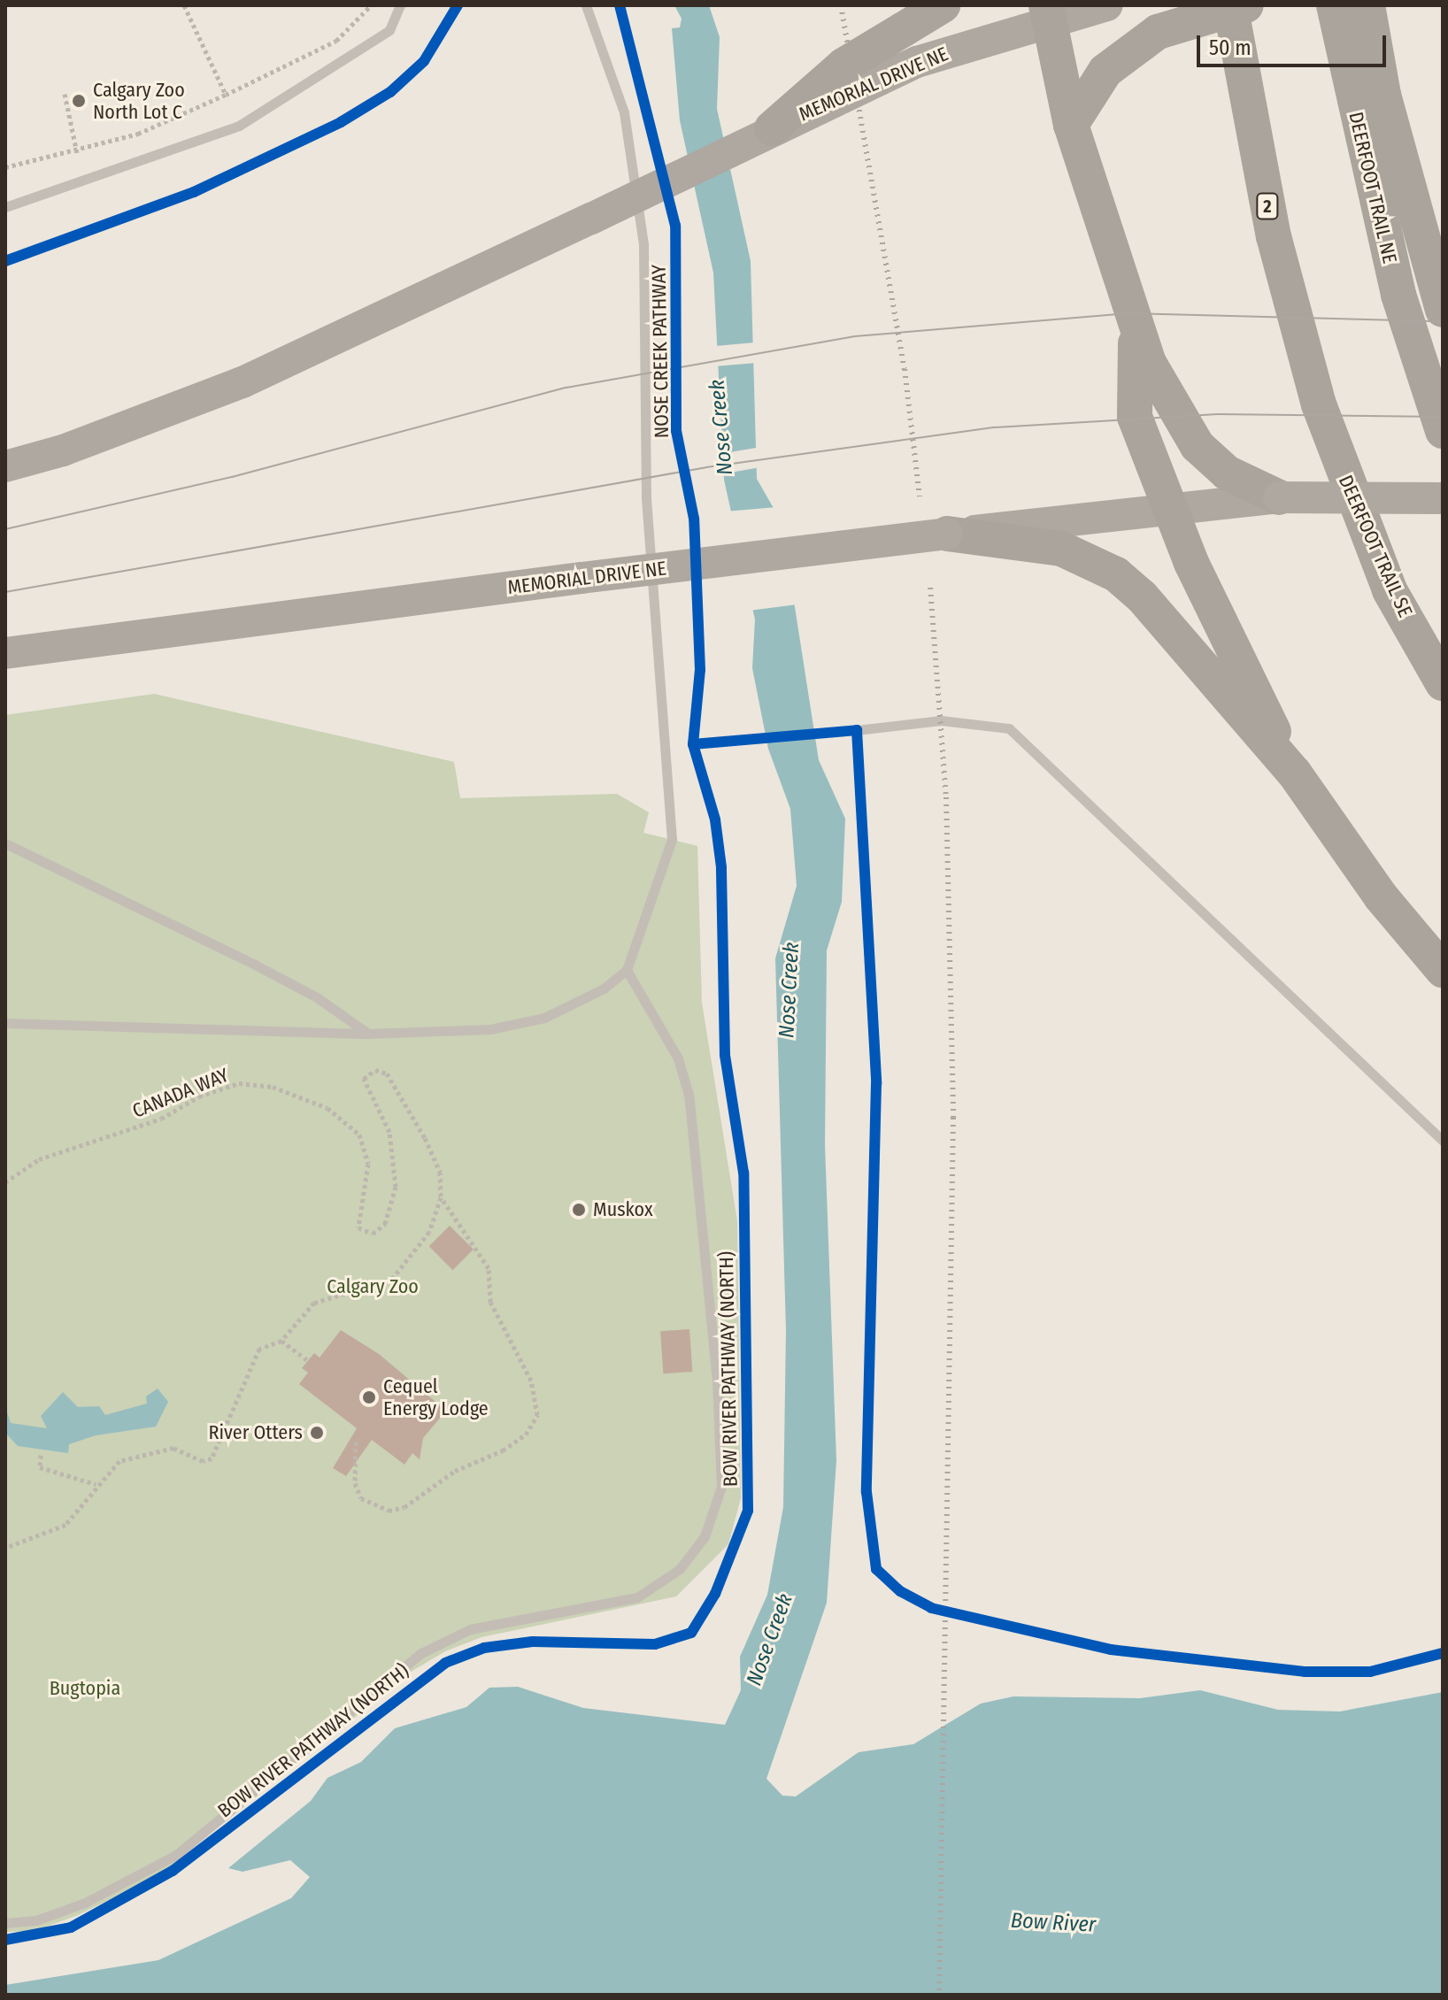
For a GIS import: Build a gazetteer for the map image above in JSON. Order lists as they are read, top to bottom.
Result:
{
  "streets": {
    "highway": [
      "MEMORIAL DRIVE NE",
      "DEERFOOT TRAIL NE",
      "2",
      "DEERFOOT TRAIL SE"
    ],
    "path": ["CANADA WAY"],
    "cycle path": ["NOSE CREEK PATHWAY"]
  },
  "water": ["Nose Creek", "Bow River"],
  "parks": ["Calgary Zoo", "Bugtopia"],
  "places": [
    "Calgary Zoo North Lot C",
    "Muskox",
    "Cequel Energy Lodge",
    "River Otters"
  ],
  "scale_bar": "50 m"
}
